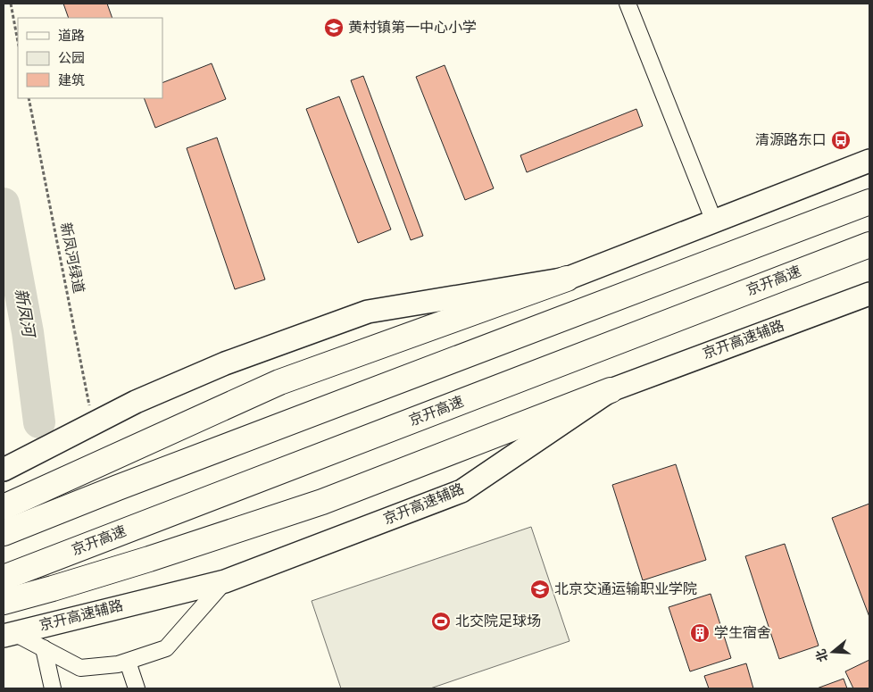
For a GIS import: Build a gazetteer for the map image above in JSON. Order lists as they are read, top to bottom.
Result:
{
  "streets": {
    "highway": ["京开高速"],
    "main road": ["京开高速辅路"],
    "path": ["新凤河绿道"]
  },
  "water": ["新凤河"],
  "places": {
    "school or university": ["黄村镇第一中心小学", "北京交通运输职业学院"],
    "bus stop": ["清源路东口"],
    "sports": ["北交院足球场"],
    "building": ["学生宿舍"]
  },
  "legend": ["道路", "公园", "建筑"],
  "north": "left"
}
